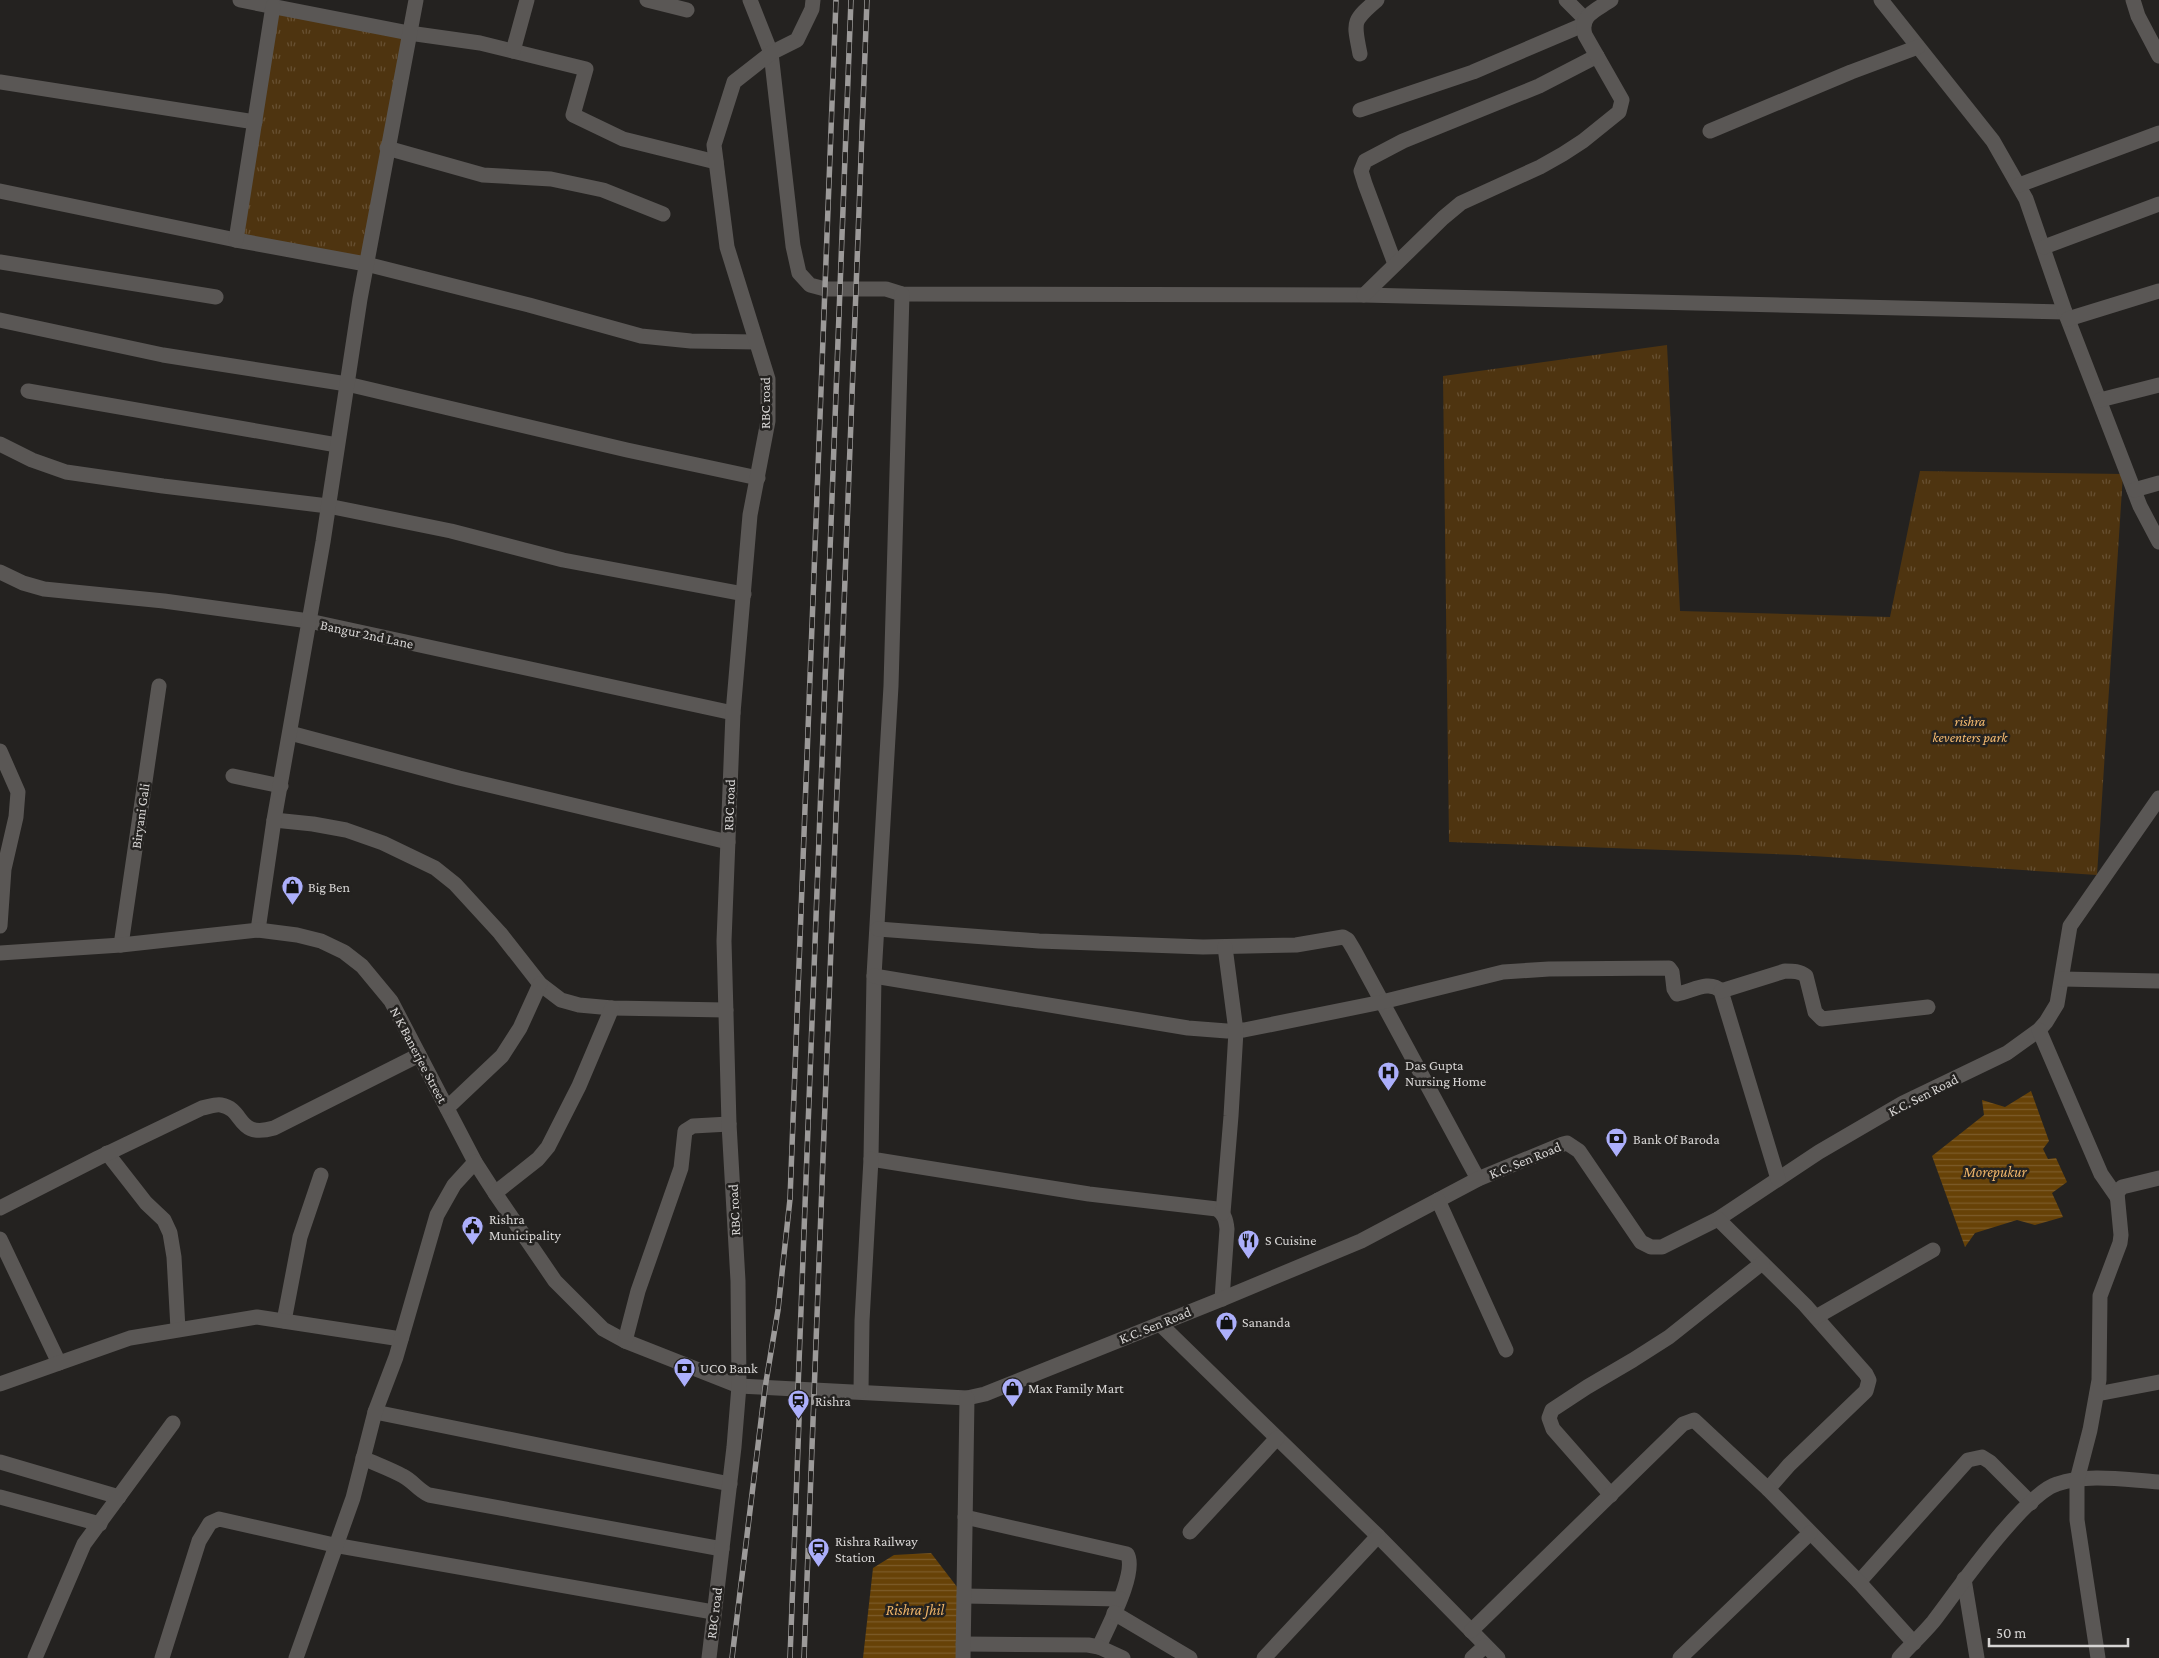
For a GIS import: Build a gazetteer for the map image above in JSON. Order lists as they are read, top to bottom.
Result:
{
  "streets": {
    "street": [
      "RBC road",
      "Bangur 2nd Lane",
      "Biryani Gali",
      "N K Banerjee Street",
      "K.C. Sen Road"
    ]
  },
  "crossings": [
    ["RBC road", "Bangur 2nd Lane"],
    ["RBC road", "N K Banerjee Street"],
    ["RBC road", "K.C. Sen Road"],
    ["Biryani Gali", "N K Banerjee Street"],
    ["N K Banerjee Street", "K.C. Sen Road"]
  ],
  "water": ["Morepukur", "Rishra Jhil"],
  "parks": ["rishra keventers park"],
  "places": {
    "shop": ["Big Ben", "Sananda", "Max Family Mart"],
    "hospital": ["Das Gupta Nursing Home"],
    "bank": ["Bank Of Baroda", "UCO Bank"],
    "public building": ["Rishra Municipality"],
    "restaurant": ["S Cuisine"],
    "station": ["Rishra", "Rishra Railway Station"]
  },
  "scale_bar": "50 m"
}
